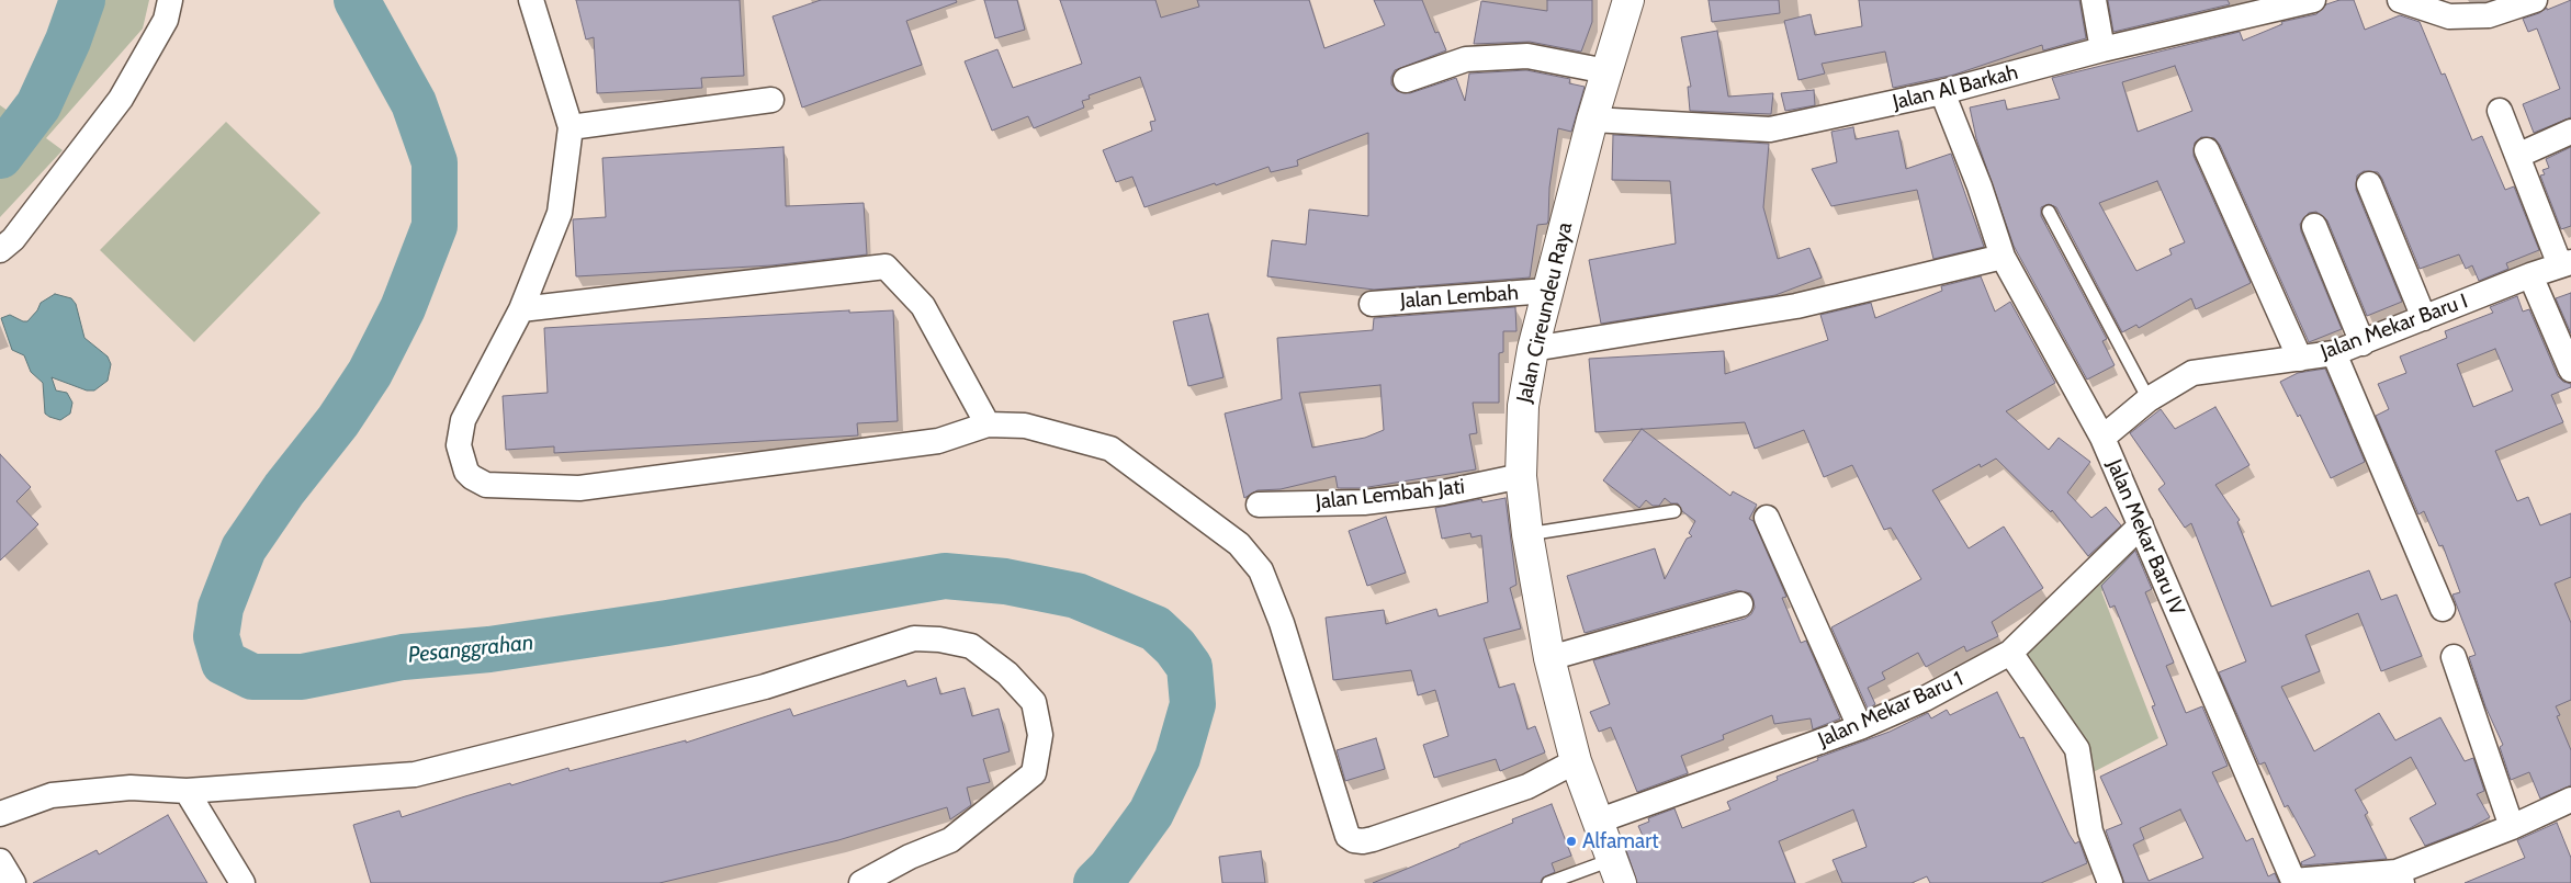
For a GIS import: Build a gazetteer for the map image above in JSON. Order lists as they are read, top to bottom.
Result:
{
  "streets": {
    "main road": ["Jalan Cireundeu Raya"],
    "street": [
      "Jalan Al Barkah",
      "Jalan Lembah",
      "Jalan Mekar Baru I",
      "Jalan Lembah Jati",
      "Jalan Mekar Baru IV",
      "Jalan Mekar Baru 1"
    ]
  },
  "crossings": [
    ["Jalan Al Barkah", "Jalan Cireundeu Raya"],
    ["Jalan Al Barkah", "Jalan Mekar Baru IV"],
    ["Jalan Lembah", "Jalan Cireundeu Raya"],
    ["Jalan Cireundeu Raya", "Jalan Lembah Jati"],
    ["Jalan Cireundeu Raya", "Jalan Mekar Baru 1"],
    ["Jalan Mekar Baru I", "Jalan Mekar Baru IV"],
    ["Jalan Mekar Baru IV", "Jalan Mekar Baru 1"]
  ],
  "water": ["Pesanggrahan"],
  "places": ["Alfamart"]
}
